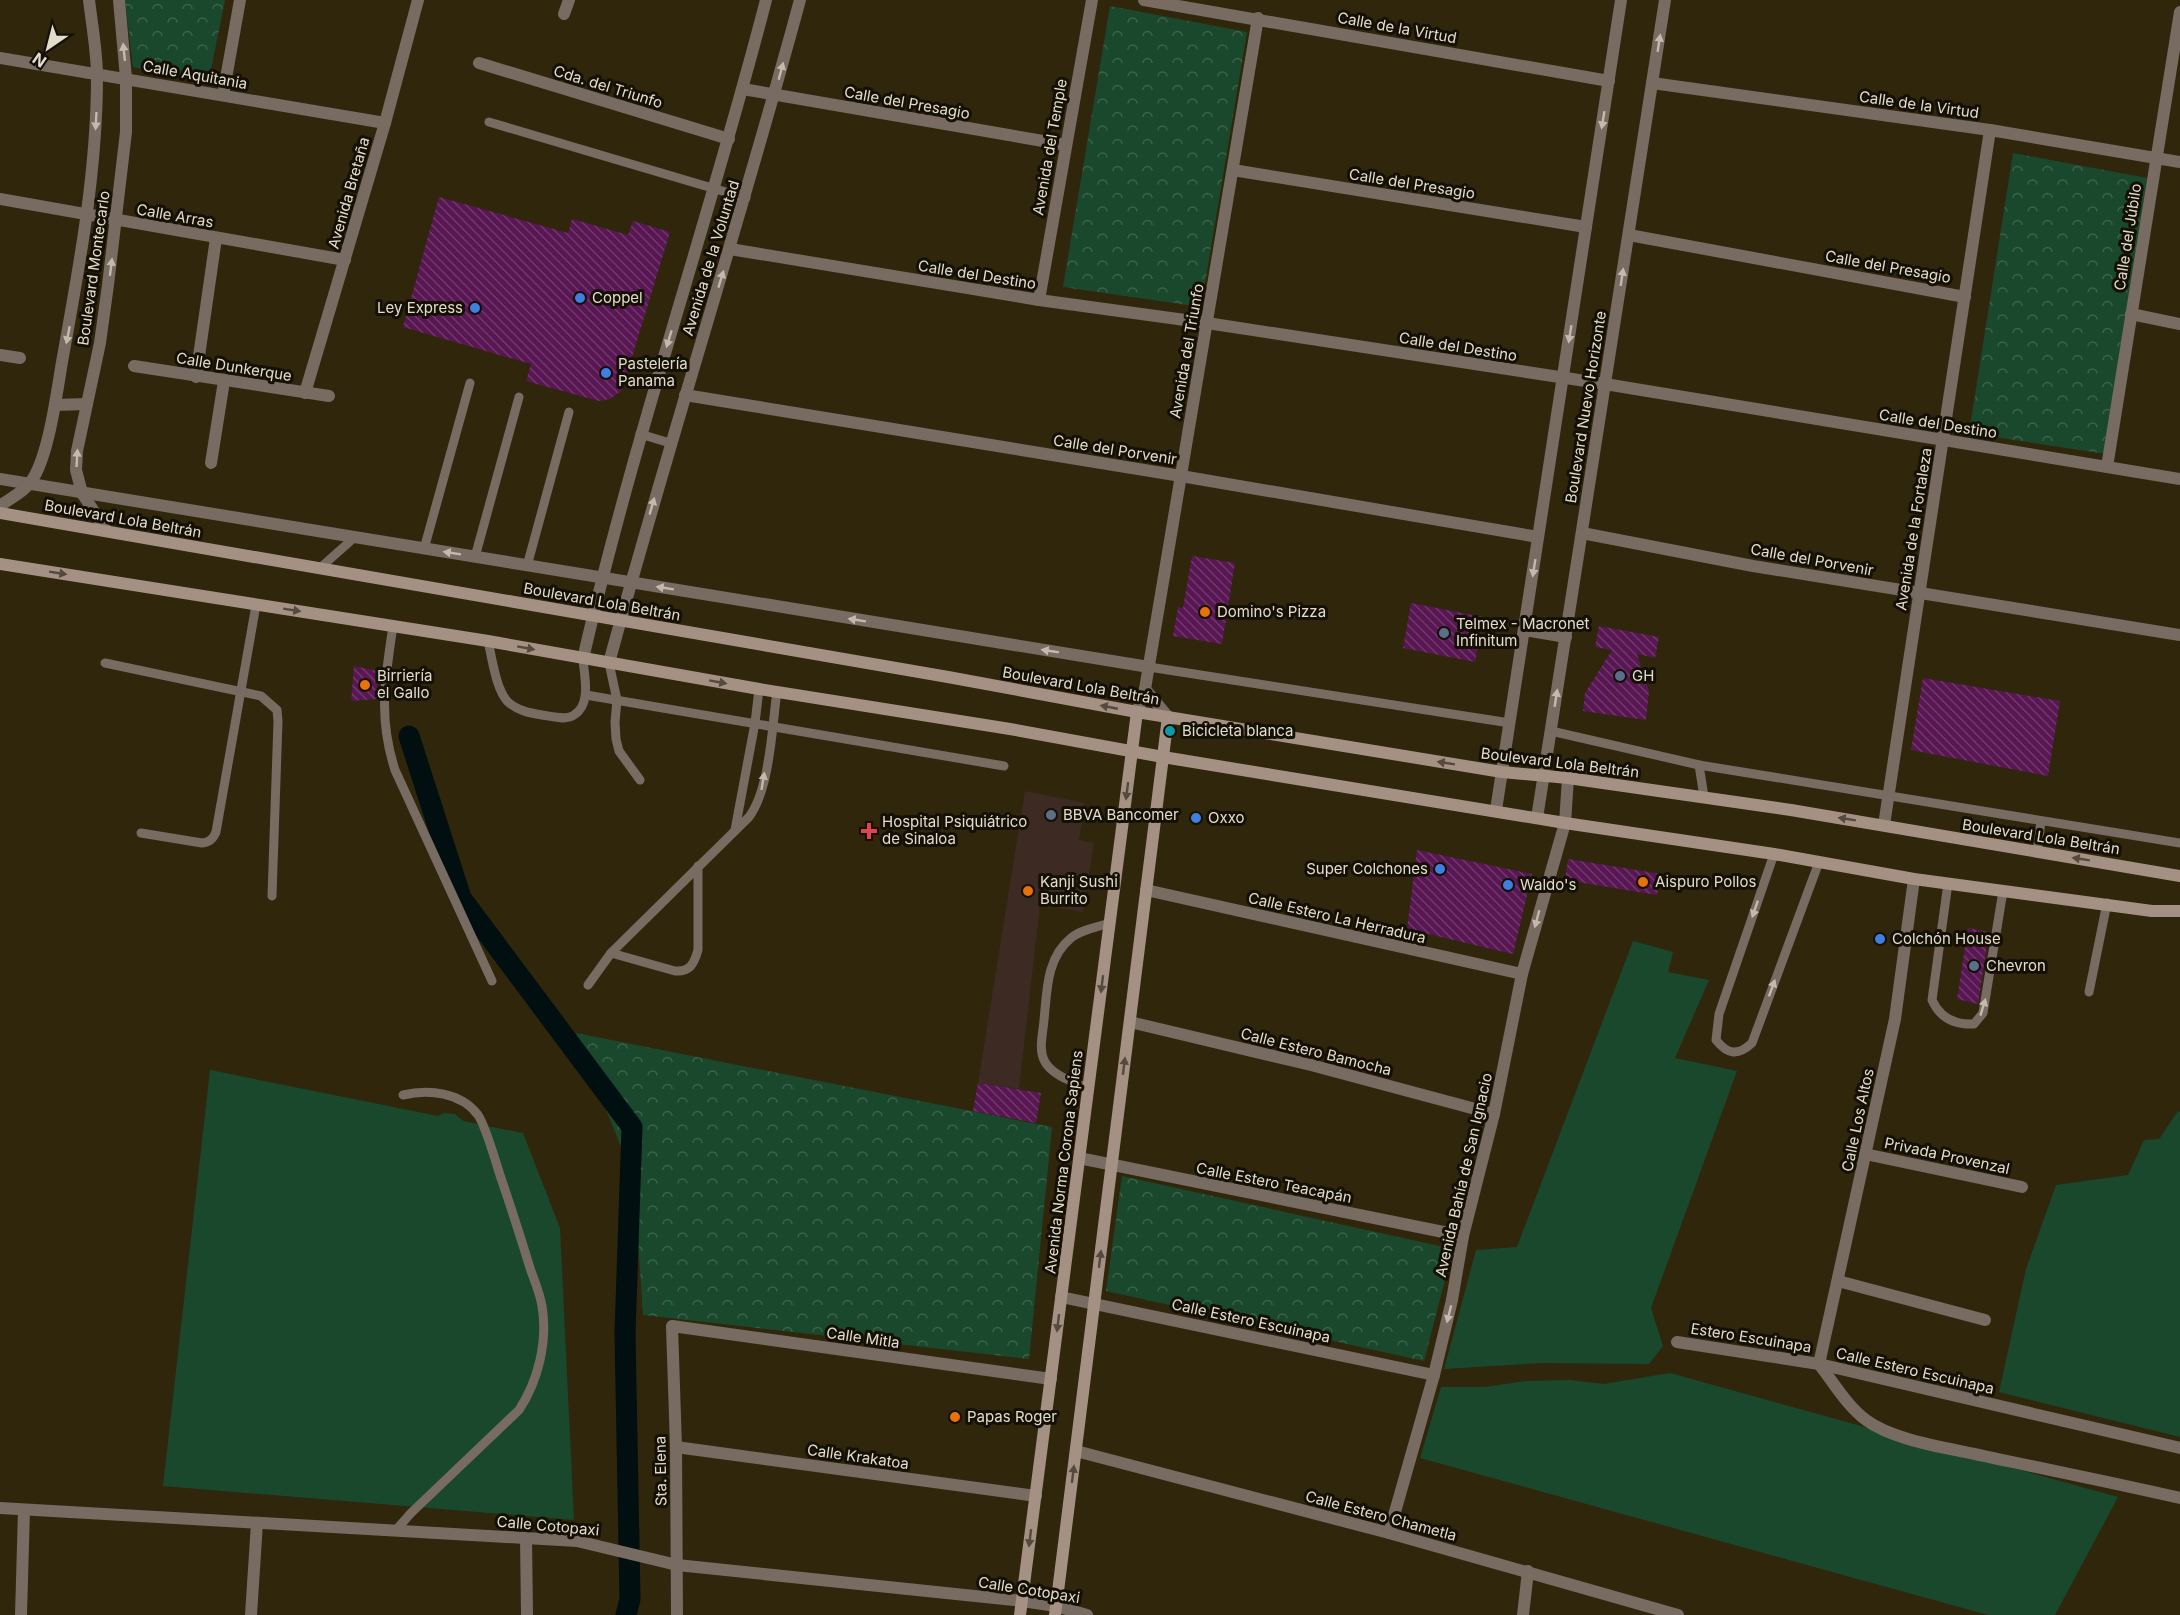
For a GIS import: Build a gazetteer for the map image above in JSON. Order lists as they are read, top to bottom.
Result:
{
  "streets": {
    "main road": ["Boulevard Lola Beltrán", "Avenida Norma Corona Sapiens"],
    "street": [
      "Calle de la Virtud",
      "Calle Aquitania",
      "Cda. del Triunfo",
      "Calle del Presagio",
      "Avenida del Temple",
      "Avenida Bretaña",
      "Calle Arras",
      "Calle del Júbilo",
      "Avenida de la Voluntad",
      "Boulevard Montecarlo",
      "Calle del Destino",
      "Avenida del Triunfo",
      "Calle Dunkerque",
      "Boulevard Nuevo Horizonte",
      "Calle del Porvenir",
      "Avenida de la Fortaleza",
      "Calle Estero La Herradura",
      "Calle Estero Bamocha",
      "Calle Los Altos",
      "Privada Provenzal",
      "Avenida Bahía de San Ignacio",
      "Calle Estero Teacapán",
      "Calle Estero Escuinapa",
      "Calle Mitla",
      "Estero Escuinapa",
      "Calle Krakatoa",
      "Sta. Elena",
      "Calle Estero Chametla",
      "Calle Cotopaxi"
    ]
  },
  "crossings": [
    ["Calle de la Virtud", "Calle del Júbilo"],
    ["Calle de la Virtud", "Avenida del Triunfo"],
    ["Calle de la Virtud", "Boulevard Nuevo Horizonte"],
    ["Calle de la Virtud", "Avenida de la Fortaleza"],
    ["Calle Aquitania", "Avenida Bretaña"],
    ["Calle Aquitania", "Boulevard Montecarlo"],
    ["Cda. del Triunfo", "Avenida de la Voluntad"],
    ["Calle del Presagio", "Avenida del Temple"],
    ["Calle del Presagio", "Avenida de la Voluntad"],
    ["Calle del Presagio", "Avenida del Triunfo"],
    ["Calle del Presagio", "Boulevard Nuevo Horizonte"],
    ["Calle del Presagio", "Avenida de la Fortaleza"],
    ["Avenida del Temple", "Calle del Destino"],
    ["Avenida Bretaña", "Calle Arras"],
    ["Avenida Bretaña", "Calle Dunkerque"],
    ["Calle Arras", "Boulevard Montecarlo"],
    ["Calle del Júbilo", "Calle del Destino"],
    ["Avenida de la Voluntad", "Calle del Destino"],
    ["Avenida de la Voluntad", "Calle del Porvenir"],
    ["Avenida de la Voluntad", "Boulevard Lola Beltrán"],
    ["Boulevard Montecarlo", "Boulevard Lola Beltrán"],
    ["Calle del Destino", "Avenida del Triunfo"],
    ["Calle del Destino", "Boulevard Nuevo Horizonte"],
    ["Calle del Destino", "Avenida de la Fortaleza"],
    ["Avenida del Triunfo", "Calle del Porvenir"],
    ["Avenida del Triunfo", "Boulevard Lola Beltrán"],
    ["Avenida del Triunfo", "Avenida Norma Corona Sapiens"],
    ["Boulevard Nuevo Horizonte", "Calle del Porvenir"],
    ["Boulevard Nuevo Horizonte", "Boulevard Lola Beltrán"],
    ["Calle del Porvenir", "Avenida de la Fortaleza"],
    ["Boulevard Lola Beltrán", "Avenida de la Fortaleza"],
    ["Boulevard Lola Beltrán", "Avenida Norma Corona Sapiens"],
    ["Boulevard Lola Beltrán", "Avenida Bahía de San Ignacio"],
    ["Calle Estero La Herradura", "Avenida Bahía de San Ignacio"],
    ["Calle Estero Bamocha", "Avenida Bahía de San Ignacio"],
    ["Calle Los Altos", "Privada Provenzal"],
    ["Calle Los Altos", "Calle Estero Escuinapa"],
    ["Calle Los Altos", "Estero Escuinapa"],
    ["Avenida Norma Corona Sapiens", "Calle Estero Teacapán"],
    ["Avenida Norma Corona Sapiens", "Calle Estero Escuinapa"],
    ["Avenida Norma Corona Sapiens", "Calle Mitla"],
    ["Avenida Norma Corona Sapiens", "Calle Krakatoa"],
    ["Avenida Norma Corona Sapiens", "Calle Cotopaxi"],
    ["Avenida Bahía de San Ignacio", "Calle Estero Teacapán"],
    ["Avenida Bahía de San Ignacio", "Calle Estero Escuinapa"],
    ["Avenida Bahía de San Ignacio", "Calle Estero Chametla"],
    ["Calle Estero Escuinapa", "Estero Escuinapa"],
    ["Calle Mitla", "Sta. Elena"],
    ["Calle Krakatoa", "Sta. Elena"],
    ["Sta. Elena", "Calle Cotopaxi"]
  ],
  "one_way": ["Avenida Bahía de San Ignacio"],
  "places": {
    "other": [
      "Coppel",
      "Ley Express",
      "Pastelería Panama",
      "Domino's Pizza",
      "Telmex - Macronet Infinitum",
      "GH",
      "Birriería el Gallo",
      "Bicicleta blanca",
      "BBVA Bancomer",
      "Oxxo",
      "Super Colchones",
      "Aispuro Pollos",
      "Waldo's",
      "Kanji Sushi Burrito",
      "Colchón House",
      "Chevron",
      "Papas Roger"
    ],
    "health": ["Hospital Psiquiátrico de Sinaloa"]
  },
  "north": "bottom left"
}
